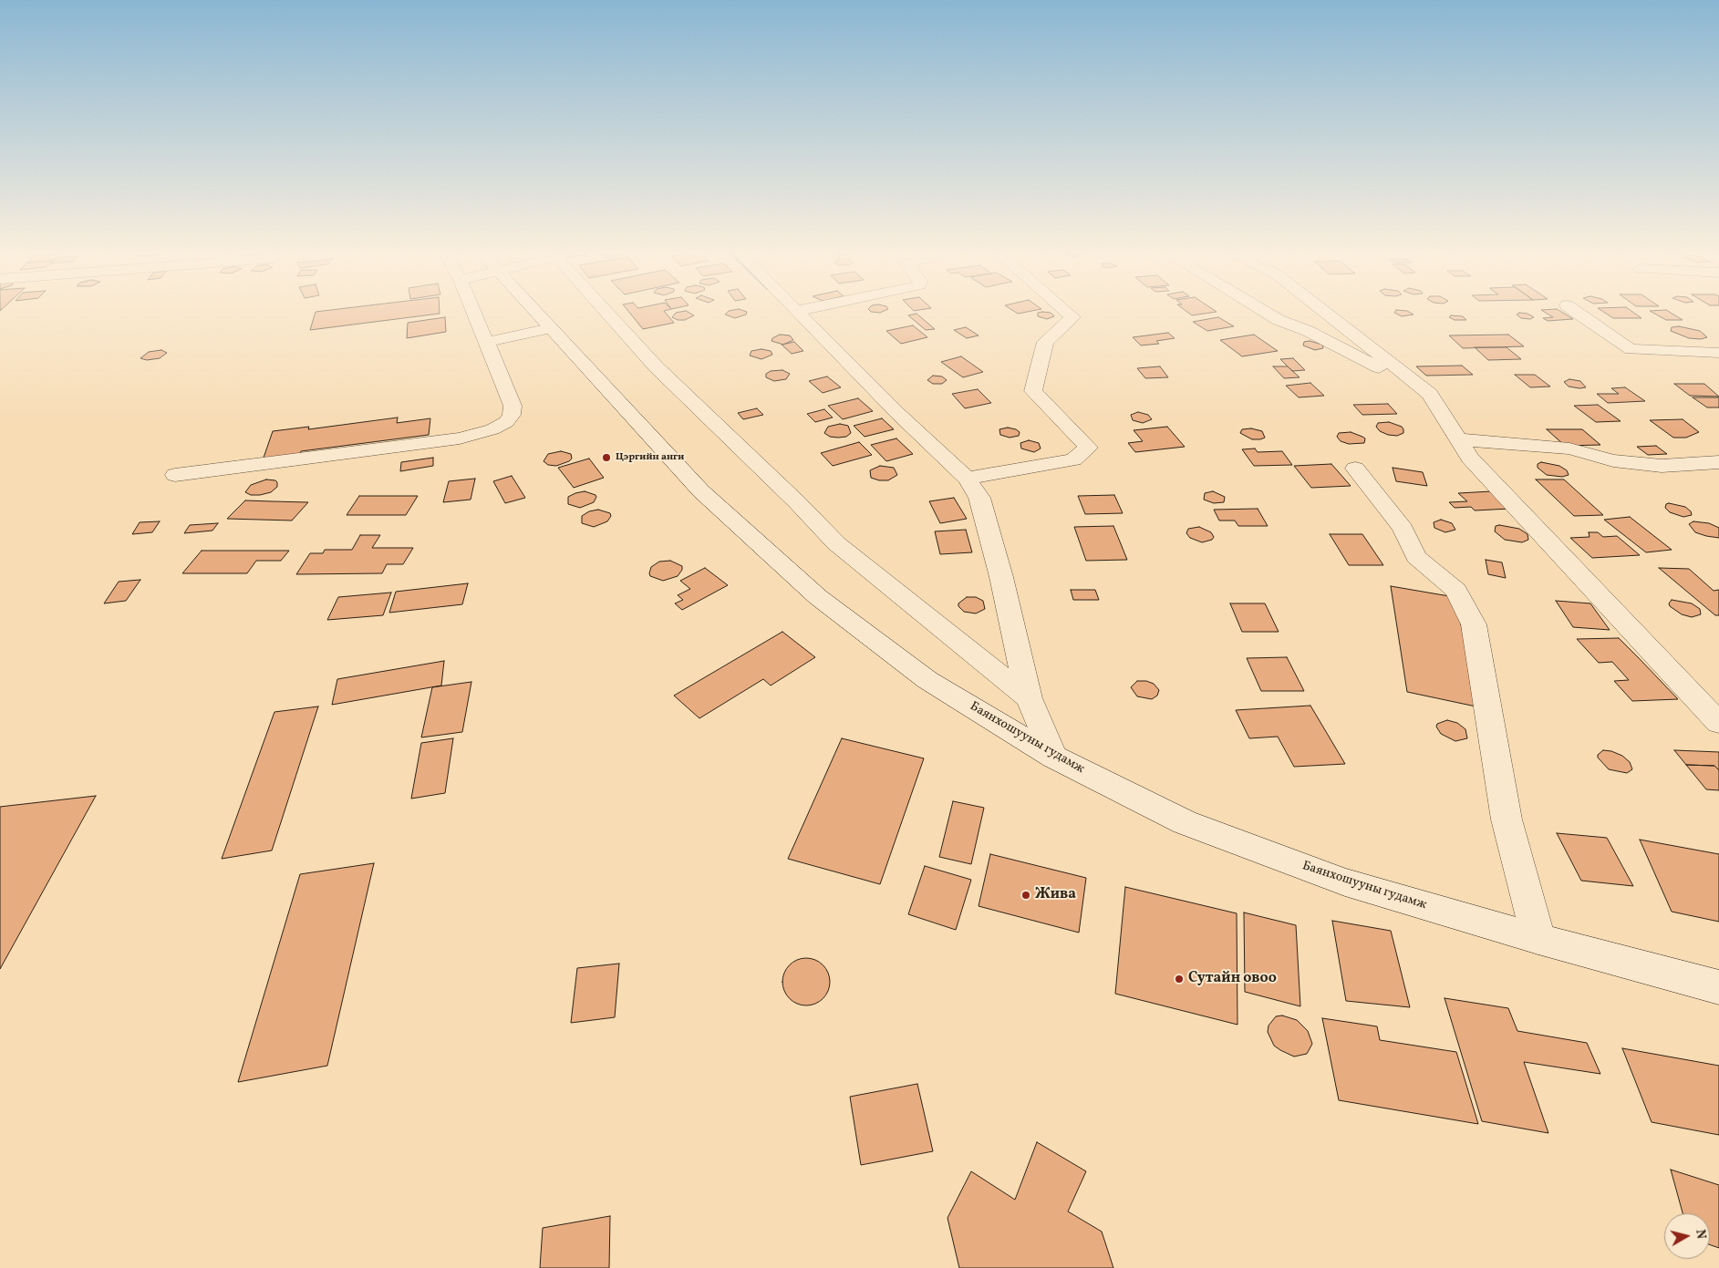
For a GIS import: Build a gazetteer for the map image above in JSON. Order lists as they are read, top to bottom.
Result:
{
  "streets": {
    "street": ["Баянхошууны гудамж"]
  },
  "places": ["Цэргийн анги", "Жива", "Сутайн овоо"],
  "north": "right"
}
